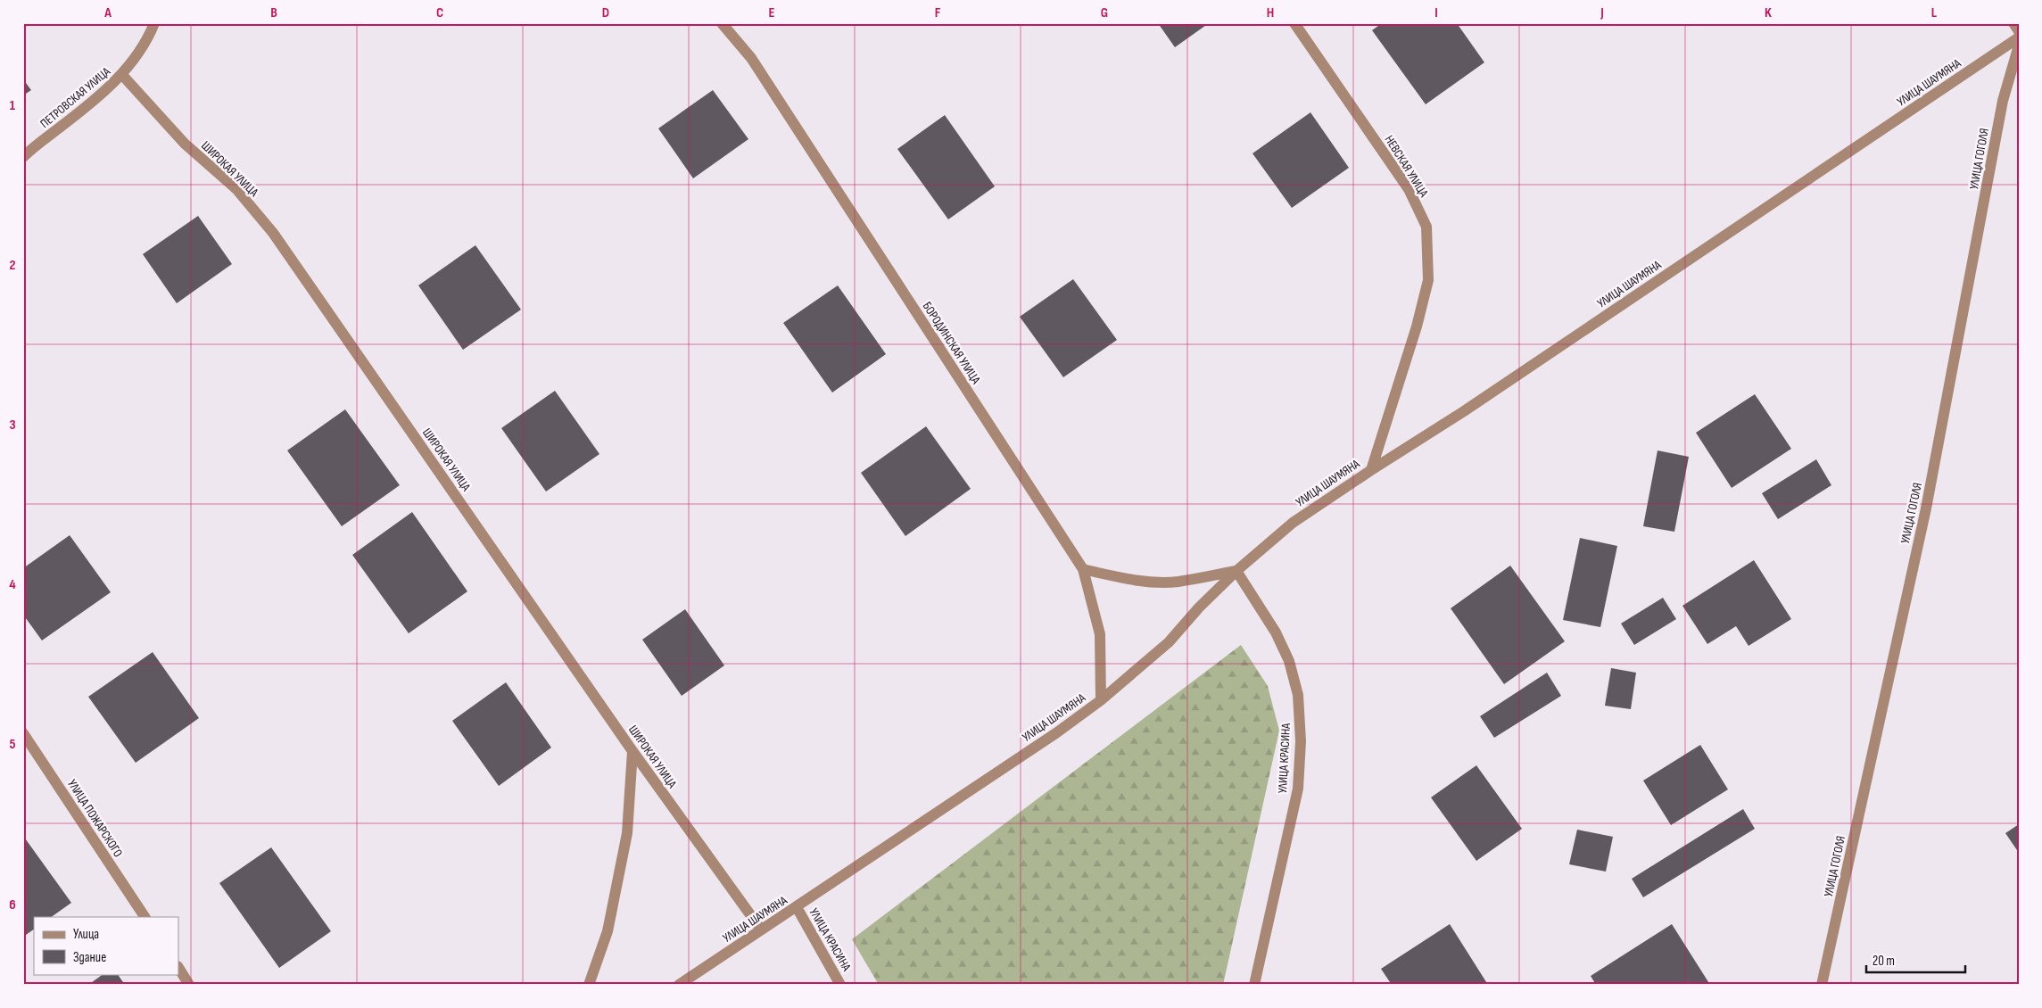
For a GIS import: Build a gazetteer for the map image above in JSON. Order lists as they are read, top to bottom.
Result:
{
  "streets": {
    "street": [
      "УЛИЦА ШАУМЯНА",
      "ПЕТРОВСКАЯ УЛИЦА",
      "УЛИЦА ГОГОЛЯ",
      "НЕВСКАЯ УЛИЦА",
      "ШИРОКАЯ УЛИЦА",
      "БОРОДИНСКАЯ УЛИЦА",
      "УЛИЦА КРАСИНА",
      "УЛИЦА ПОЖАРСКОГО"
    ]
  },
  "crossings": [
    ["УЛИЦА ШАУМЯНА", "НЕВСКАЯ УЛИЦА"],
    ["УЛИЦА ШАУМЯНА", "ШИРОКАЯ УЛИЦА"],
    ["УЛИЦА ШАУМЯНА", "БОРОДИНСКАЯ УЛИЦА"],
    ["УЛИЦА ШАУМЯНА", "УЛИЦА КРАСИНА"],
    ["ПЕТРОВСКАЯ УЛИЦА", "ШИРОКАЯ УЛИЦА"]
  ],
  "legend": ["Улица", "Здание"],
  "scale_bar": "20 m",
  "grid": {
    "columns": [
      "A",
      "B",
      "C",
      "D",
      "E",
      "F",
      "G",
      "H",
      "I",
      "J",
      "K",
      "L"
    ],
    "rows": [
      "1",
      "2",
      "3",
      "4",
      "5",
      "6"
    ]
  }
}
